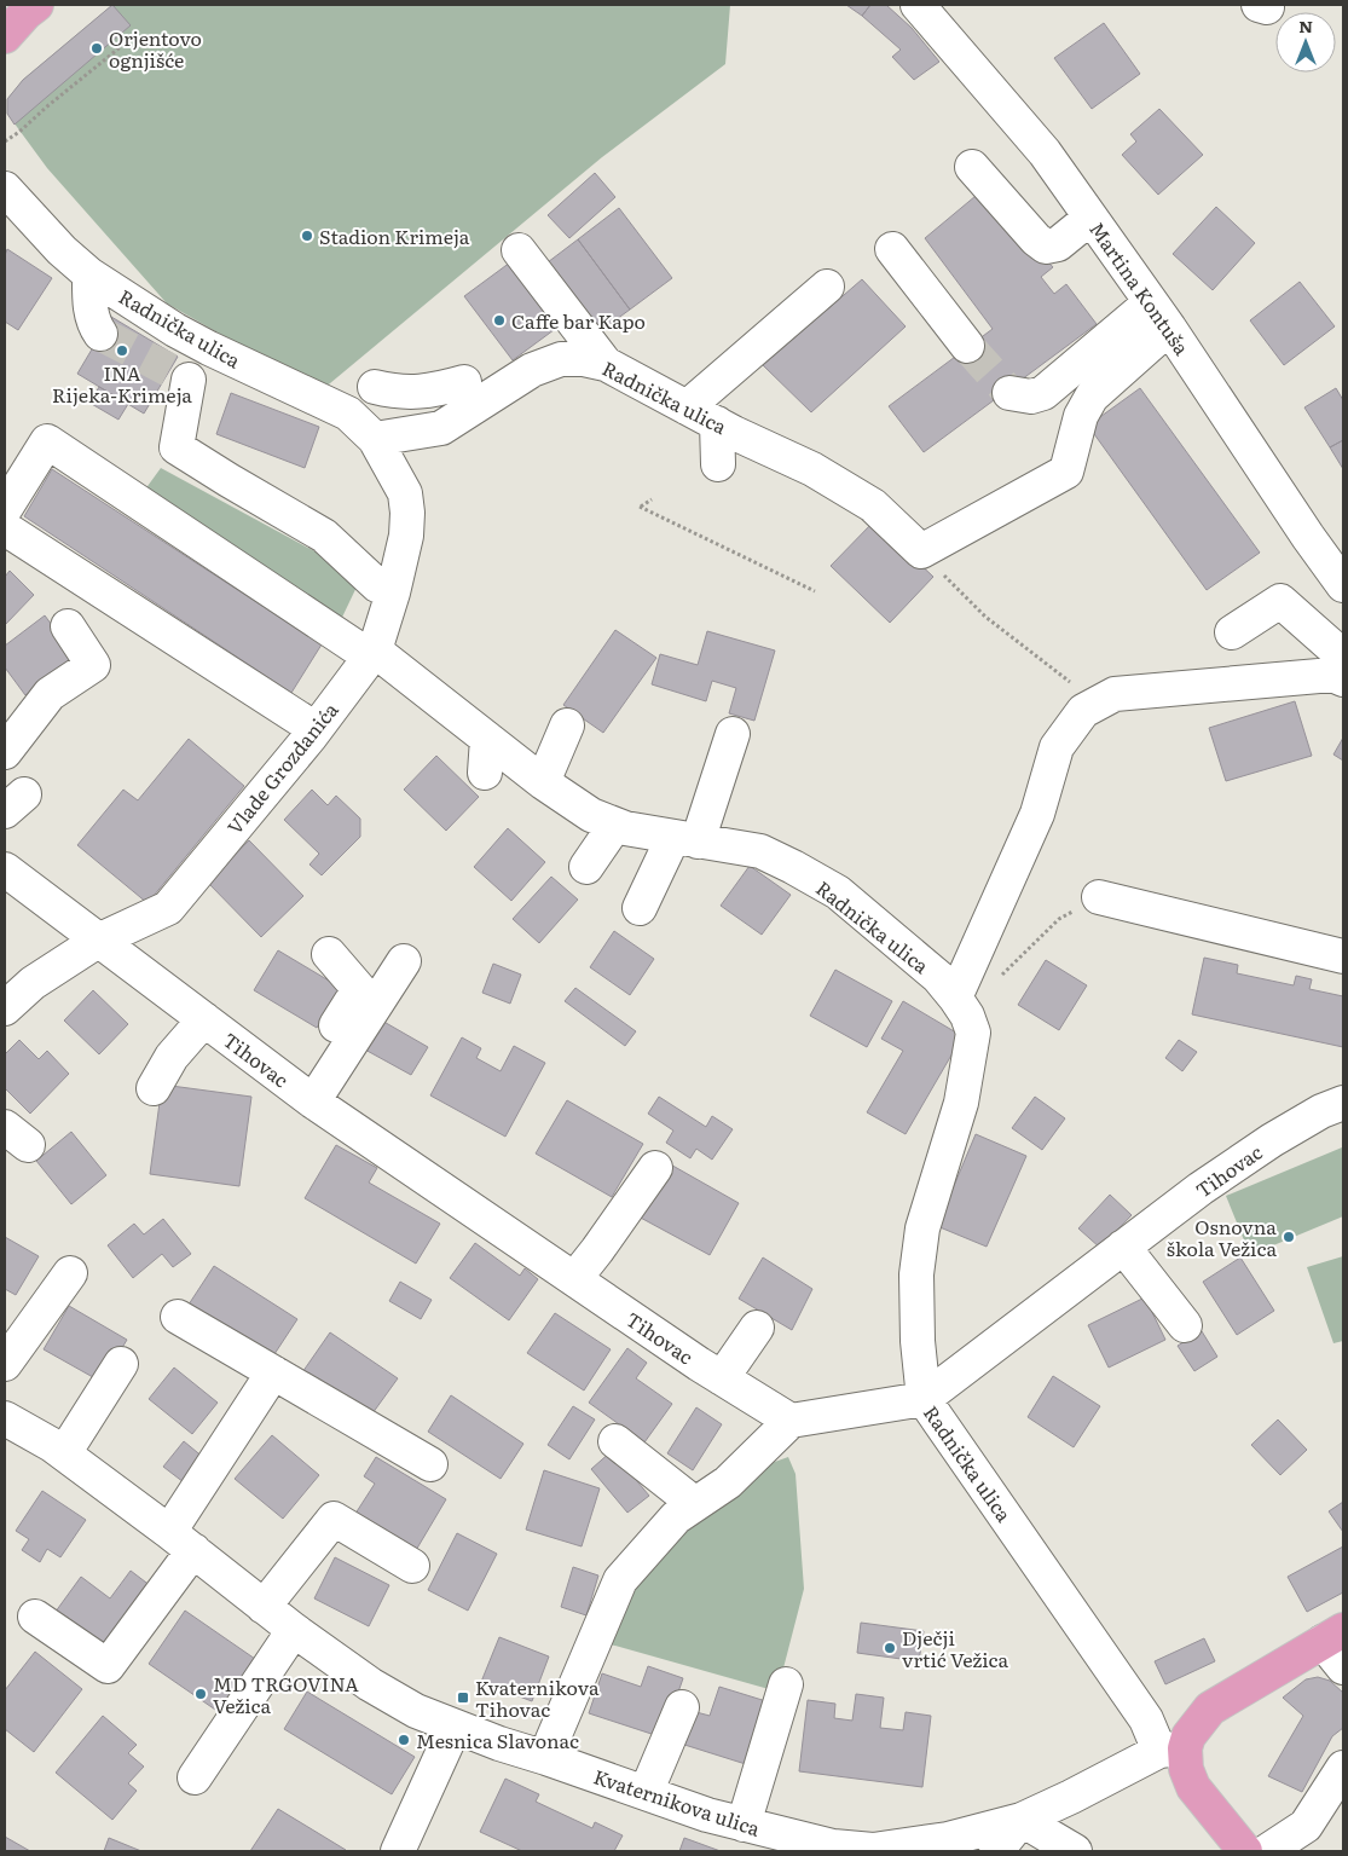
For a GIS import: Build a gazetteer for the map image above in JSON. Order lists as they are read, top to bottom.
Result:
{
  "streets": {
    "main road": ["Radnička ulica"],
    "street": [
      "Martina Kontuša",
      "Vlade Grozdanića",
      "Tihovac",
      "Kvaternikova ulica"
    ]
  },
  "crossings": [
    ["Radnička ulica", "Vlade Grozdanića"],
    ["Radnička ulica", "Tihovac"],
    ["Radnička ulica", "Kvaternikova ulica"],
    ["Vlade Grozdanića", "Tihovac"]
  ],
  "places": {
    "other": [
      "Orjentovo ognjišće",
      "Stadion Krimeja",
      "Caffe bar Kapo",
      "INA Rijeka-Krimeja",
      "Osnovna škola Vežica",
      "Dječji vrtić Vežica",
      "MD TRGOVINA Vežica",
      "Mesnica Slavonac"
    ],
    "transit": ["Kvaternikova Tihovac"]
  },
  "north": "top"
}
